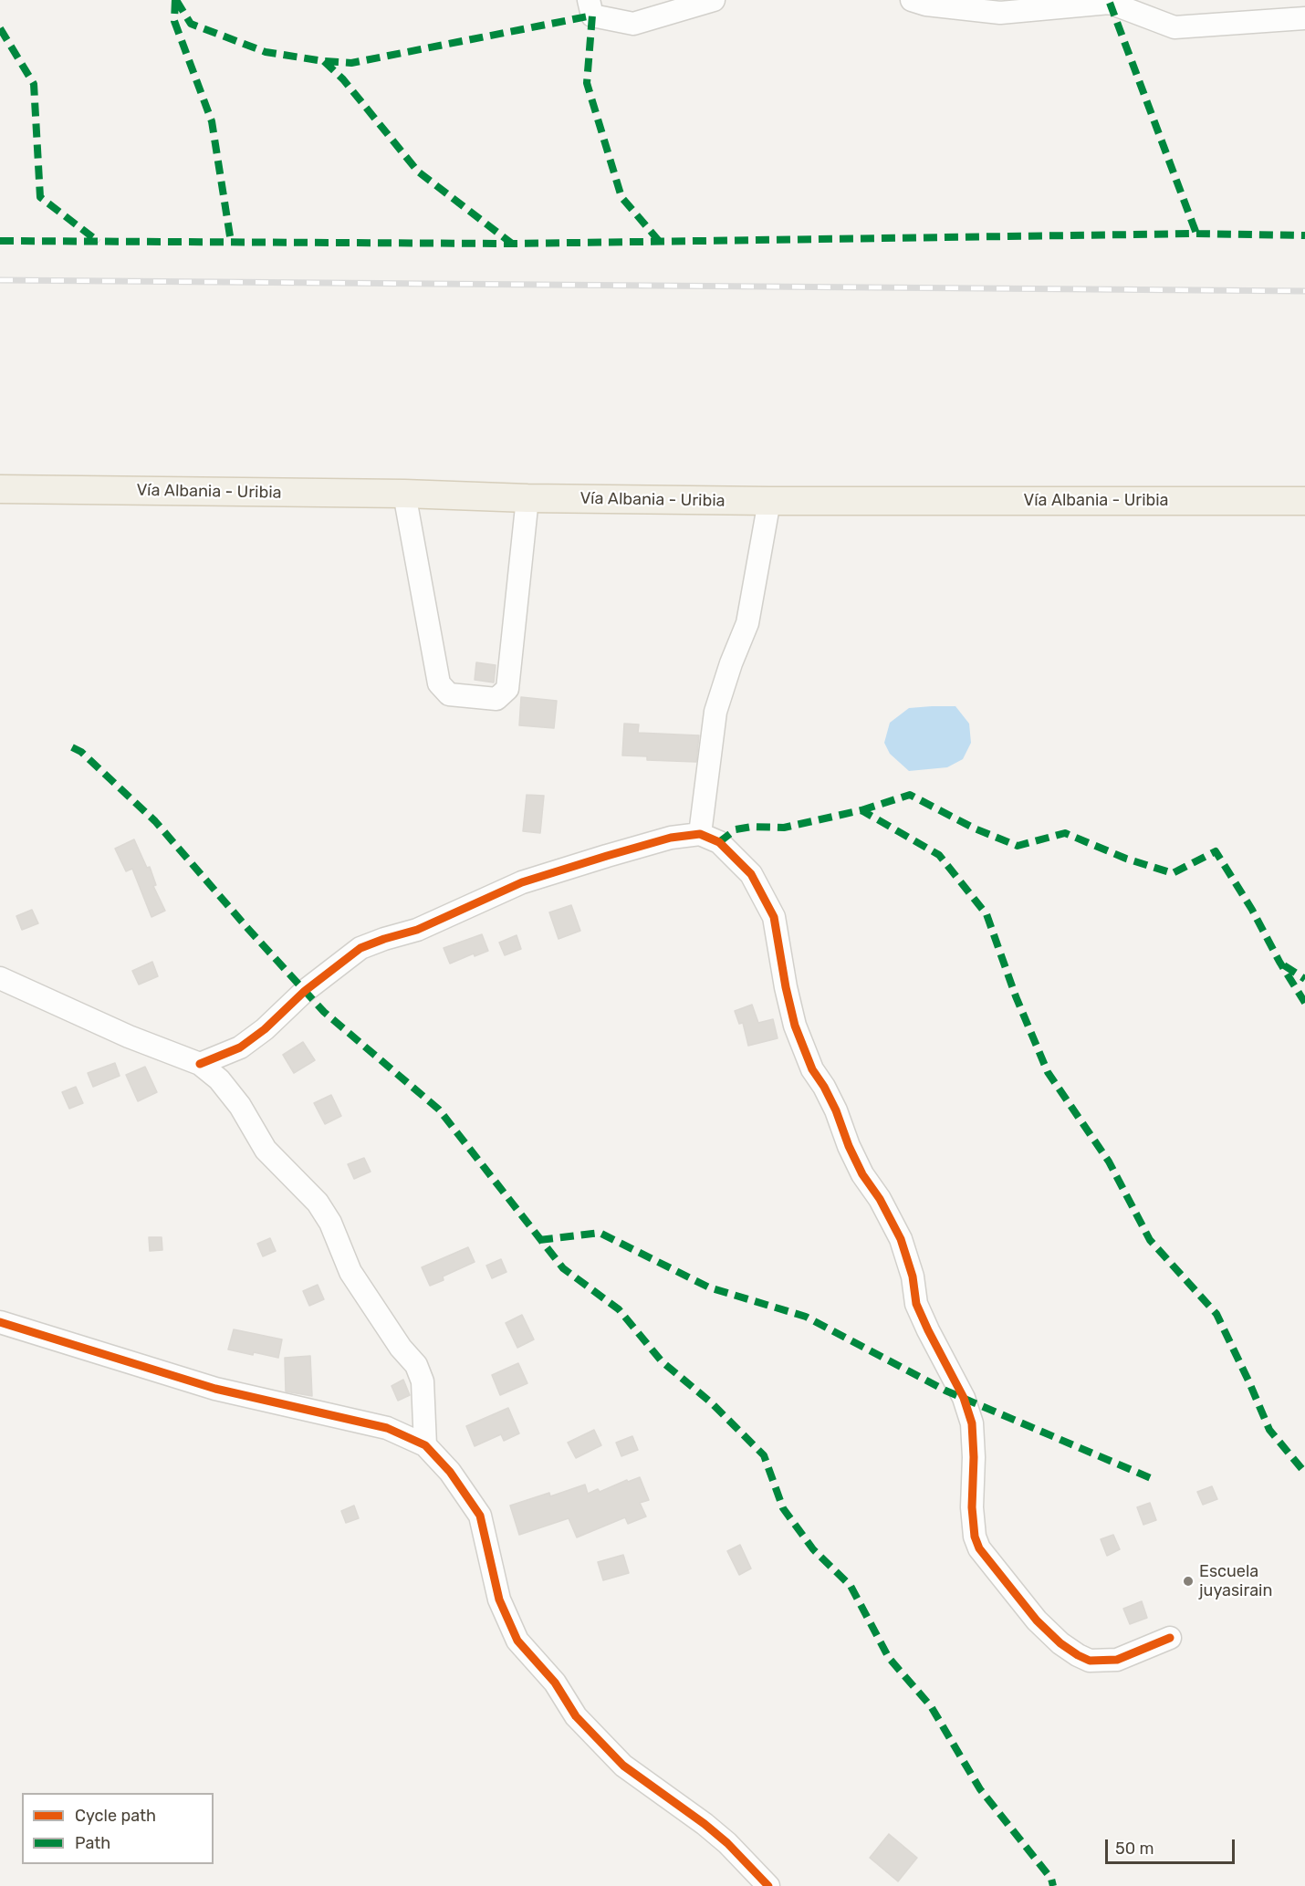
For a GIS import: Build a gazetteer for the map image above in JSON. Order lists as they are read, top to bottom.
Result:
{
  "streets": {
    "main road": ["Vía Albania - Uribia"]
  },
  "places": ["Escuela juyasirain"],
  "legend": ["Cycle path", "Path"],
  "scale_bar": "50 m"
}
